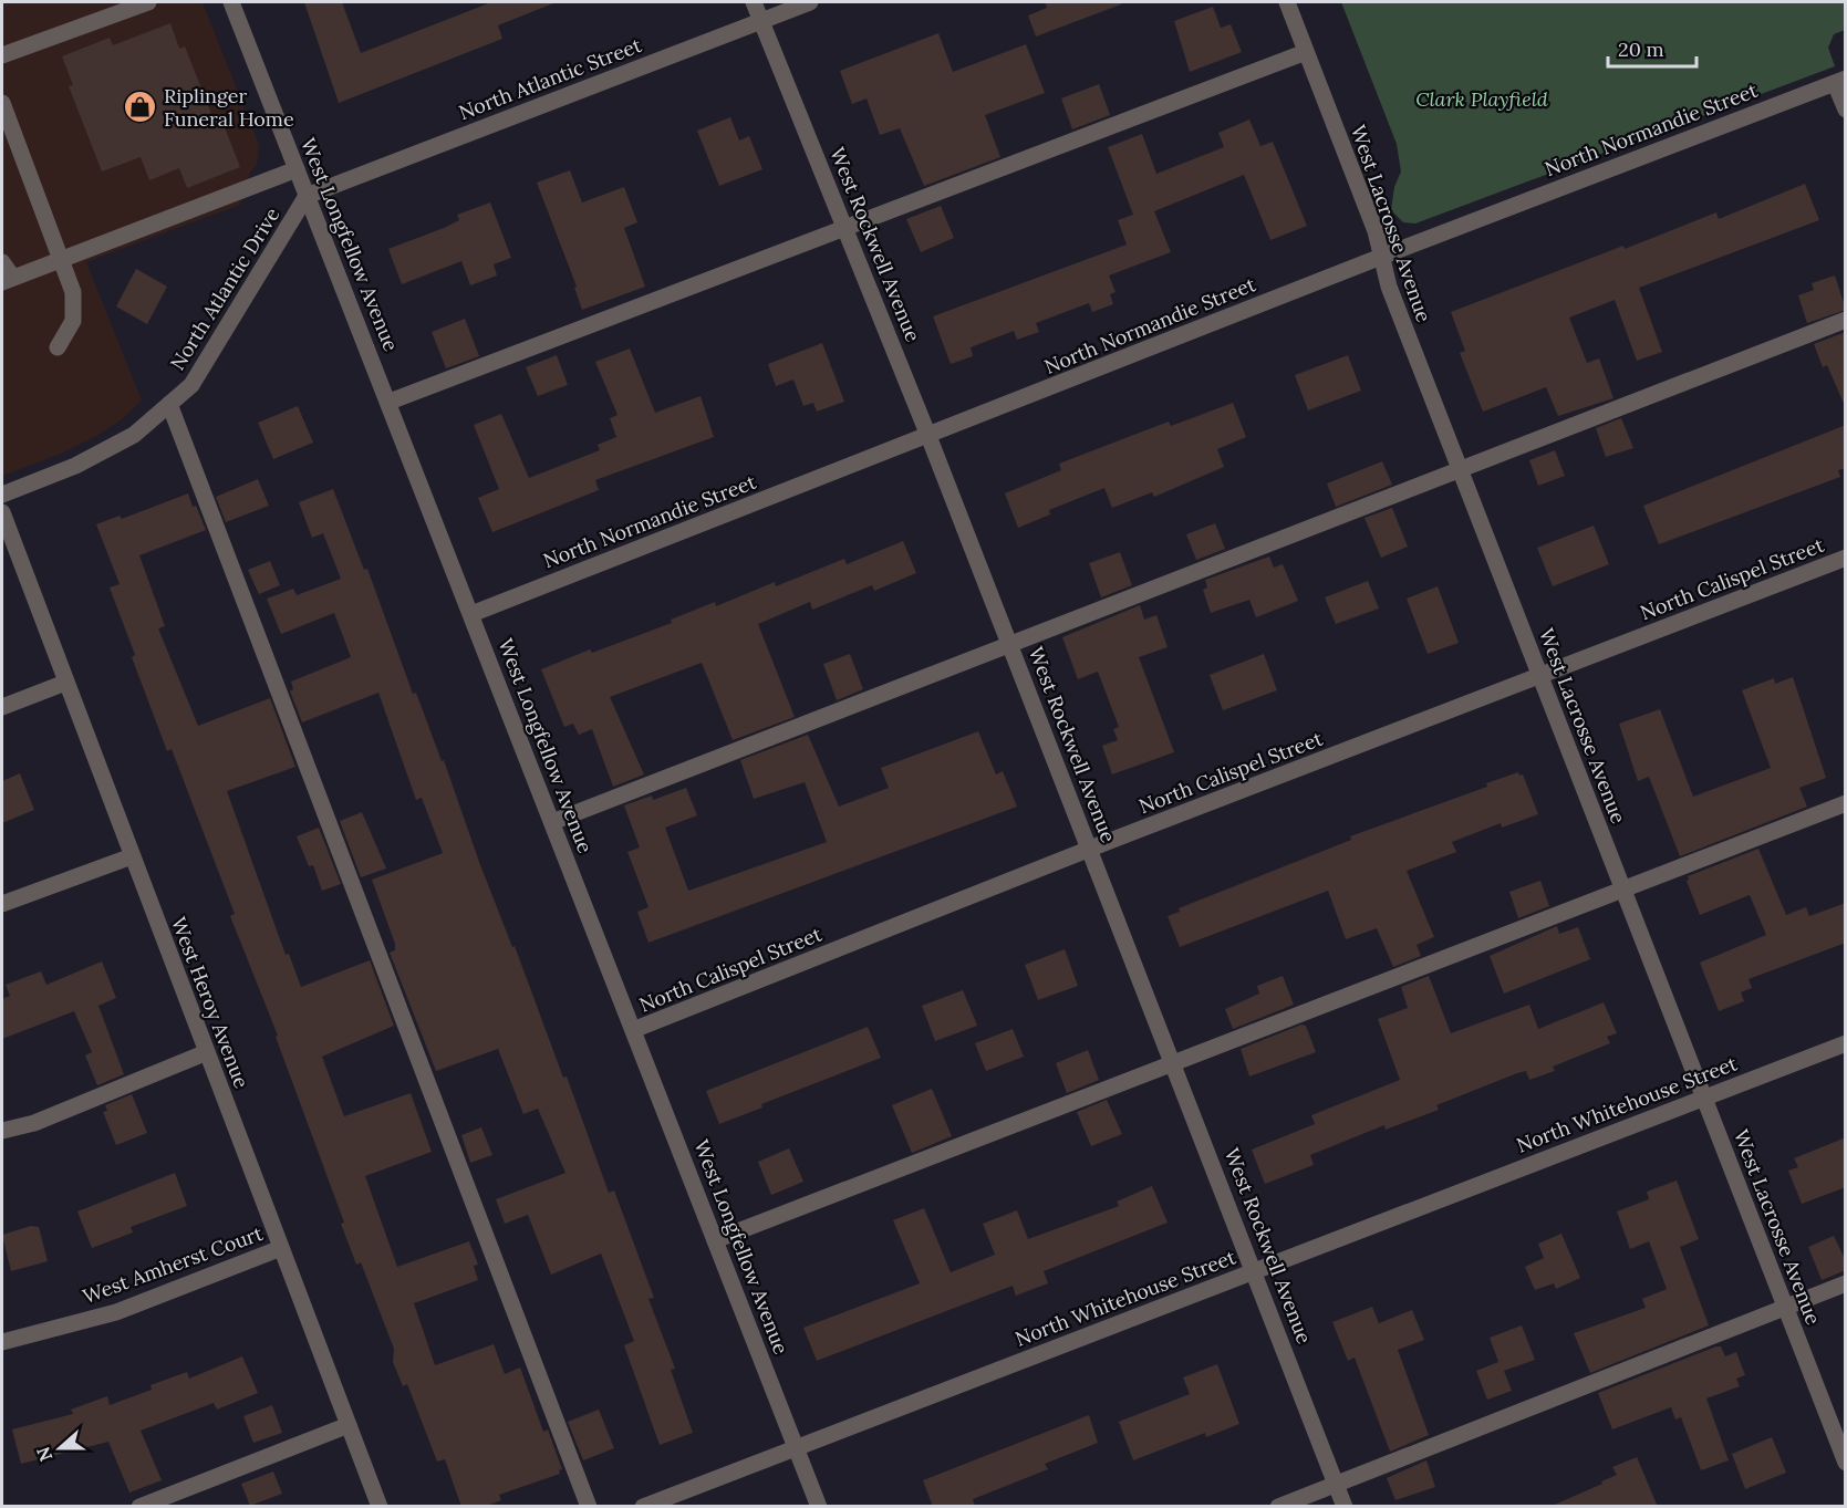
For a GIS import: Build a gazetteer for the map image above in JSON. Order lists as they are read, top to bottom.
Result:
{
  "streets": {
    "street": [
      "North Atlantic Street",
      "North Normandie Street",
      "West Lacrosse Avenue",
      "West Longfellow Avenue",
      "West Rockwell Avenue",
      "North Atlantic Drive",
      "North Calispel Street",
      "West Heroy Avenue",
      "North Whitehouse Street",
      "West Amherst Court"
    ]
  },
  "crossings": [
    ["North Atlantic Street", "West Longfellow Avenue"],
    ["North Atlantic Street", "West Rockwell Avenue"],
    ["North Atlantic Street", "North Atlantic Drive"],
    ["North Normandie Street", "West Lacrosse Avenue"],
    ["North Normandie Street", "West Longfellow Avenue"],
    ["North Normandie Street", "West Rockwell Avenue"],
    ["West Lacrosse Avenue", "North Calispel Street"],
    ["West Lacrosse Avenue", "North Whitehouse Street"],
    ["West Longfellow Avenue", "North Atlantic Drive"],
    ["West Longfellow Avenue", "North Calispel Street"],
    ["West Longfellow Avenue", "North Whitehouse Street"],
    ["West Rockwell Avenue", "North Calispel Street"],
    ["West Rockwell Avenue", "North Whitehouse Street"],
    ["West Heroy Avenue", "West Amherst Court"]
  ],
  "parks": ["Clark Playfield"],
  "places": {
    "shop": ["Riplinger Funeral Home"]
  },
  "scale_bar": "20 m",
  "north": "left"
}
